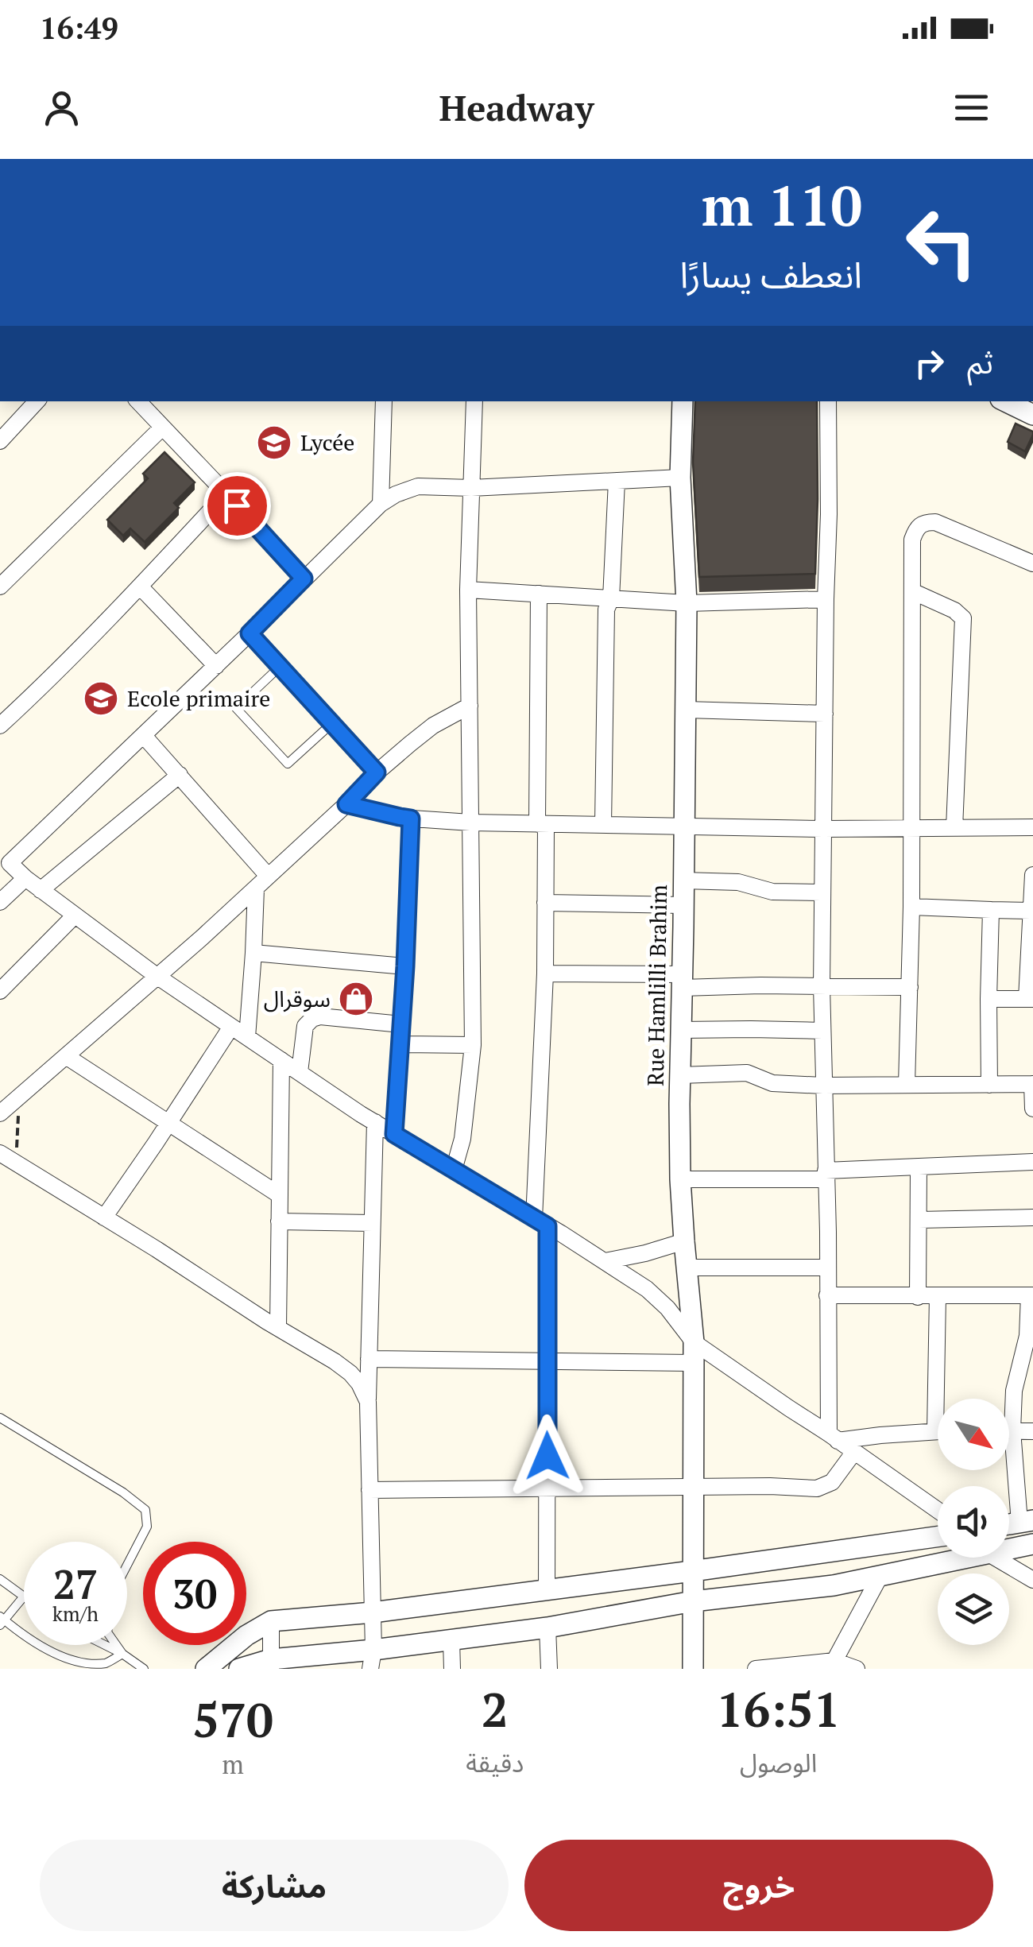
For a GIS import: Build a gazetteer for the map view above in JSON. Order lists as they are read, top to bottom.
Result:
{
  "streets": {
    "street": ["Rue Hamlilli Brahim"]
  },
  "places": {
    "school or university": ["Lycée", "Ecole primaire"],
    "shop": ["سوقرال"]
  },
  "north": "bottom right",
  "page": {
    "status": "16:49",
    "header": "Headway",
    "turn": ["110 m", "انعطف يسارًا"],
    "then": "ثم",
    "speed": "27 km/h",
    "limit": "30",
    "eta": [
      "16:51",
      "الوصول",
      "2",
      "دقيقة",
      "570",
      "m"
    ],
    "buttons": ["خروج", "مشاركة"]
  }
}
